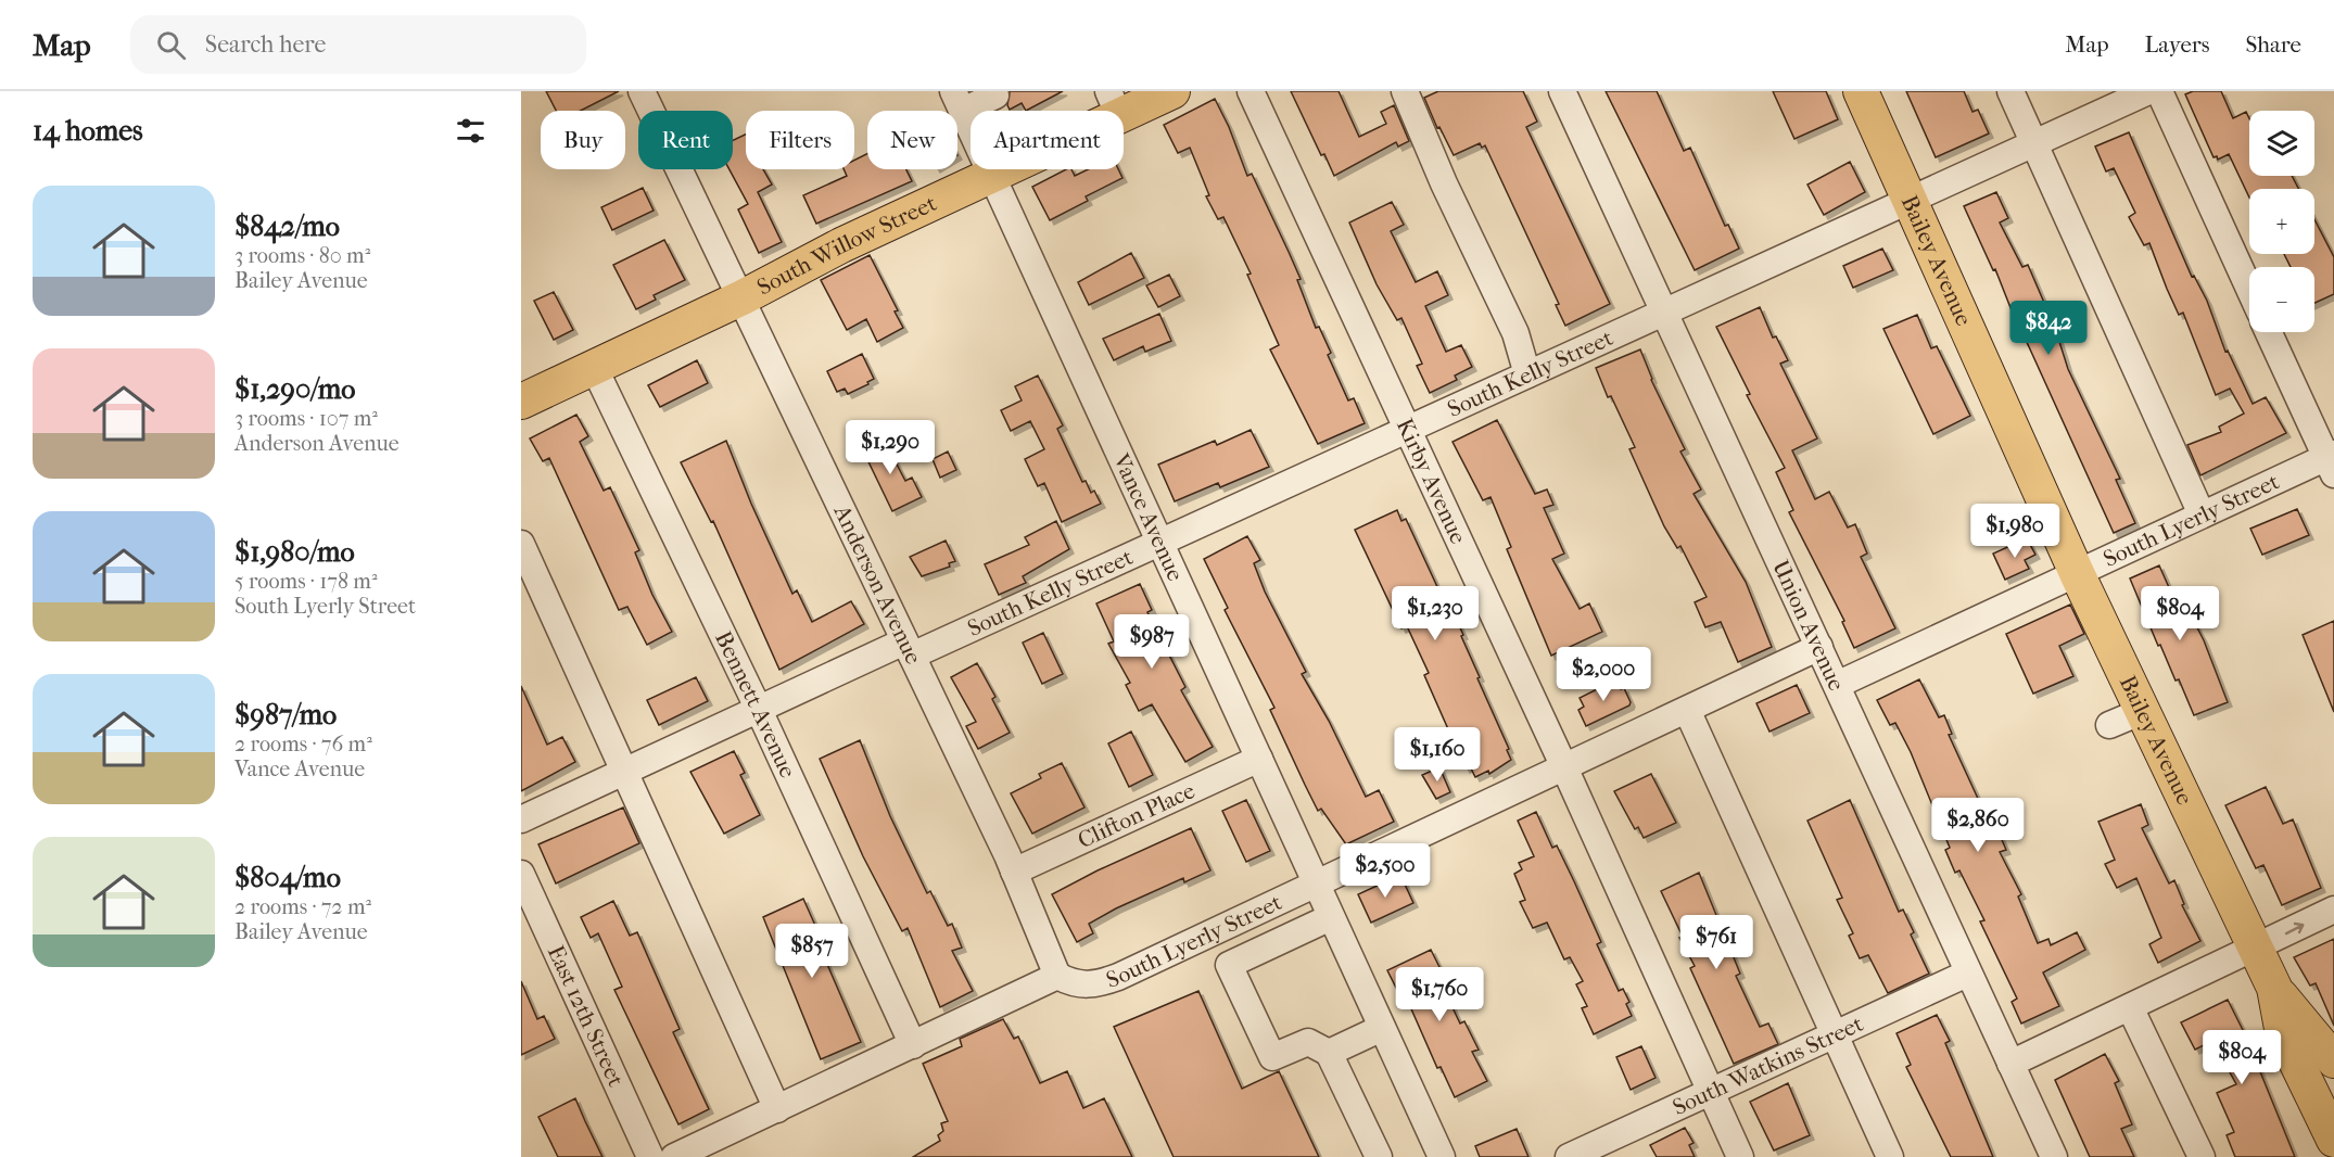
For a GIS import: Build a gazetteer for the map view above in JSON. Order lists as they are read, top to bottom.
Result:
{
  "streets": {
    "main road": ["South Willow Street", "Bailey Avenue"],
    "street": [
      "South Kelly Street",
      "Kirby Avenue",
      "Vance Avenue",
      "South Lyerly Street",
      "Anderson Avenue",
      "Union Avenue",
      "Bennett Avenue",
      "Clifton Place",
      "East 12th Street",
      "South Watkins Street"
    ]
  },
  "crossings": [
    ["South Willow Street", "Vance Avenue"],
    ["South Willow Street", "Anderson Avenue"],
    ["South Willow Street", "Bennett Avenue"],
    ["Bailey Avenue", "South Kelly Street"],
    ["Bailey Avenue", "South Lyerly Street"],
    ["South Kelly Street", "Kirby Avenue"],
    ["South Kelly Street", "Vance Avenue"],
    ["South Kelly Street", "Anderson Avenue"],
    ["South Kelly Street", "Union Avenue"],
    ["South Kelly Street", "Bennett Avenue"],
    ["Kirby Avenue", "South Lyerly Street"],
    ["Kirby Avenue", "South Watkins Street"],
    ["Vance Avenue", "South Lyerly Street"],
    ["Vance Avenue", "Clifton Place"],
    ["South Lyerly Street", "Anderson Avenue"],
    ["South Lyerly Street", "Union Avenue"],
    ["Anderson Avenue", "Clifton Place"],
    ["Union Avenue", "South Watkins Street"]
  ],
  "page": {
    "header": "Map",
    "search": "Search here",
    "nav": ["Map", "Layers", "Share"],
    "heading": "14 homes",
    "map_buttons": ["+", "−"],
    "chip": [
      "Buy",
      "Rent",
      "Filters",
      "New",
      "Apartment"
    ],
    "list": [
      {
        "name": "$842/mo",
        "note": "3 rooms · 80 m² · Bailey Avenue"
      },
      {
        "name": "$1,290/mo",
        "note": "3 rooms · 107 m² · Anderson Avenue"
      },
      {
        "name": "$1,980/mo",
        "note": "5 rooms · 178 m² · South Lyerly Street"
      },
      {
        "name": "$987/mo",
        "note": "2 rooms · 76 m² · Vance Avenue"
      },
      {
        "name": "$804/mo",
        "note": "2 rooms · 72 m² · Bailey Avenue"
      }
    ],
    "price": [
      "$842",
      "$1,290",
      "$1,980",
      "$1,230",
      "$804",
      "$987",
      "$2,000",
      "$1,160",
      "$2,860",
      "$2,500",
      "$761",
      "$857",
      "$1,760",
      "$804"
    ]
  }
}
